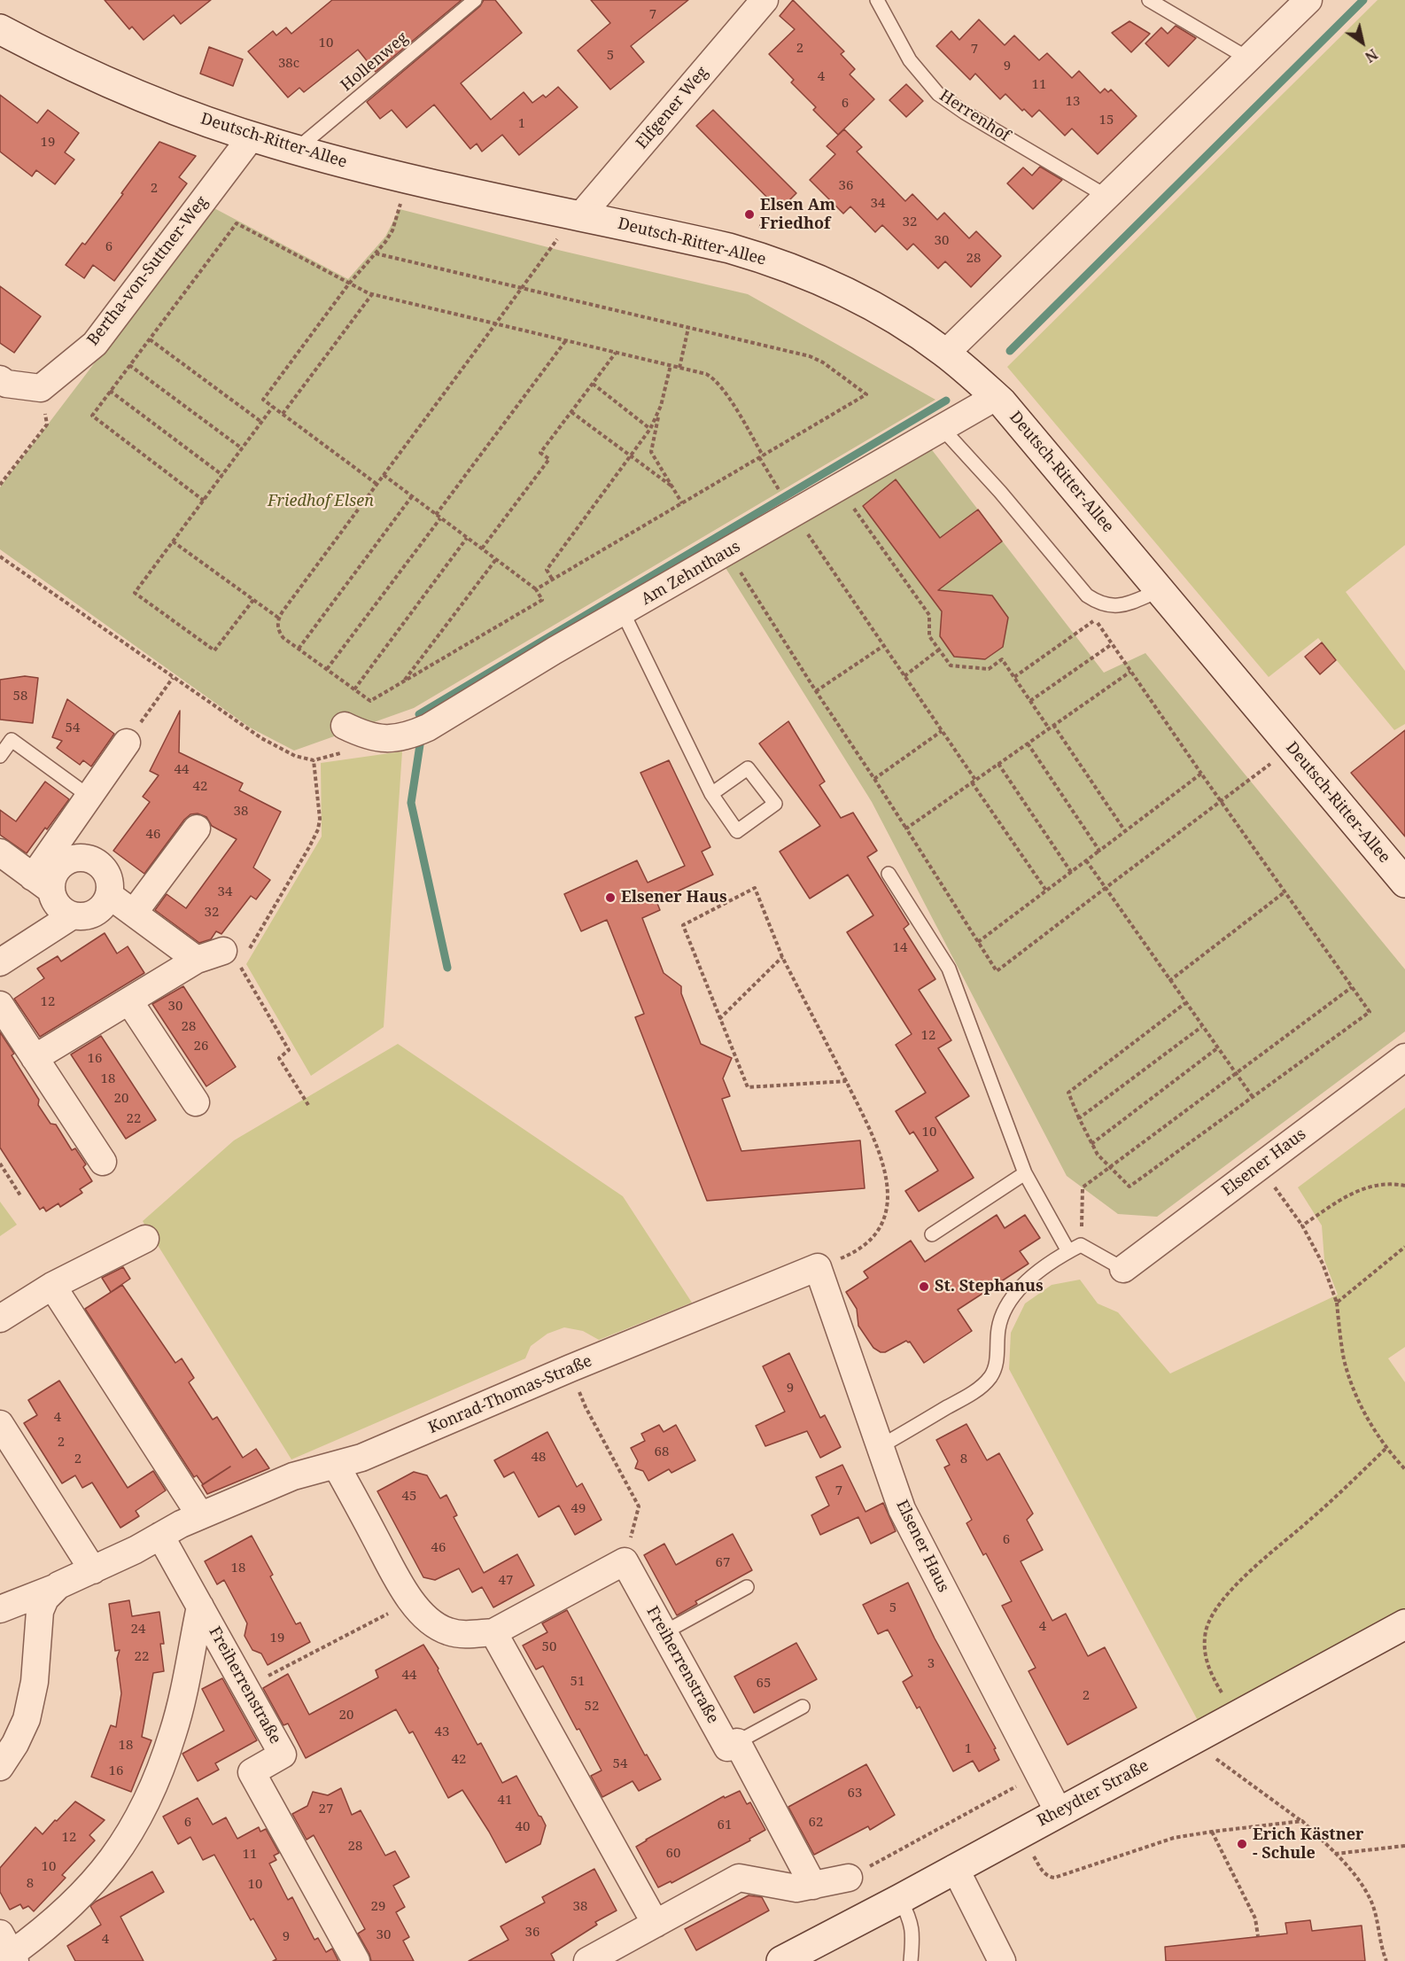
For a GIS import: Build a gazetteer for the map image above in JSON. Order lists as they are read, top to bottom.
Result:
{
  "streets": {
    "street": [
      "Elfgener Weg",
      "Deutsch-Ritter-Allee",
      "Bertha-von-Suttner-Weg",
      "Am Zehnthaus",
      "Elsener Haus",
      "Konrad-Thomas-Straße",
      "Freiherrenstraße",
      "Rheydter Straße"
    ],
    "lane": ["Hollenweg", "Herrenhof"]
  },
  "crossings": [
    ["Hollenweg", "Deutsch-Ritter-Allee"],
    ["Elfgener Weg", "Deutsch-Ritter-Allee"],
    ["Deutsch-Ritter-Allee", "Bertha-von-Suttner-Weg"],
    ["Deutsch-Ritter-Allee", "Am Zehnthaus"],
    ["Elsener Haus", "Konrad-Thomas-Straße"],
    ["Elsener Haus", "Rheydter Straße"],
    ["Konrad-Thomas-Straße", "Freiherrenstraße"]
  ],
  "parks": ["Friedhof Elsen"],
  "places": [
    "Elsen Am Friedhof",
    "Elsener Haus",
    "St. Stephanus",
    "Erich Kästner - Schule"
  ],
  "house_numbers": [
    "7",
    "10",
    "2",
    "7",
    "5",
    "38c",
    "9",
    "4",
    "11",
    "13",
    "6",
    "15",
    "1",
    "19",
    "36",
    "2",
    "34",
    "32",
    "30",
    "6",
    "28",
    "58",
    "54",
    "44",
    "42",
    "38",
    "46",
    "34",
    "32",
    "14",
    "12",
    "30",
    "28",
    "12",
    "26",
    "16",
    "18",
    "20",
    "22",
    "10",
    "9",
    "4",
    "2",
    "68",
    "48",
    "2",
    "8",
    "7",
    "45",
    "49",
    "6",
    "46",
    "67",
    "18",
    "47",
    "5",
    "4",
    "24",
    "19",
    "50",
    "22",
    "3",
    "44",
    "51",
    "65",
    "2",
    "52",
    "20",
    "43",
    "18",
    "1",
    "42",
    "54",
    "16",
    "63",
    "41",
    "27",
    "6",
    "62",
    "61",
    "40",
    "12",
    "28",
    "60",
    "11",
    "10",
    "8",
    "10",
    "29",
    "38",
    "36",
    "30",
    "9",
    "4"
  ],
  "north": "bottom right"
}
